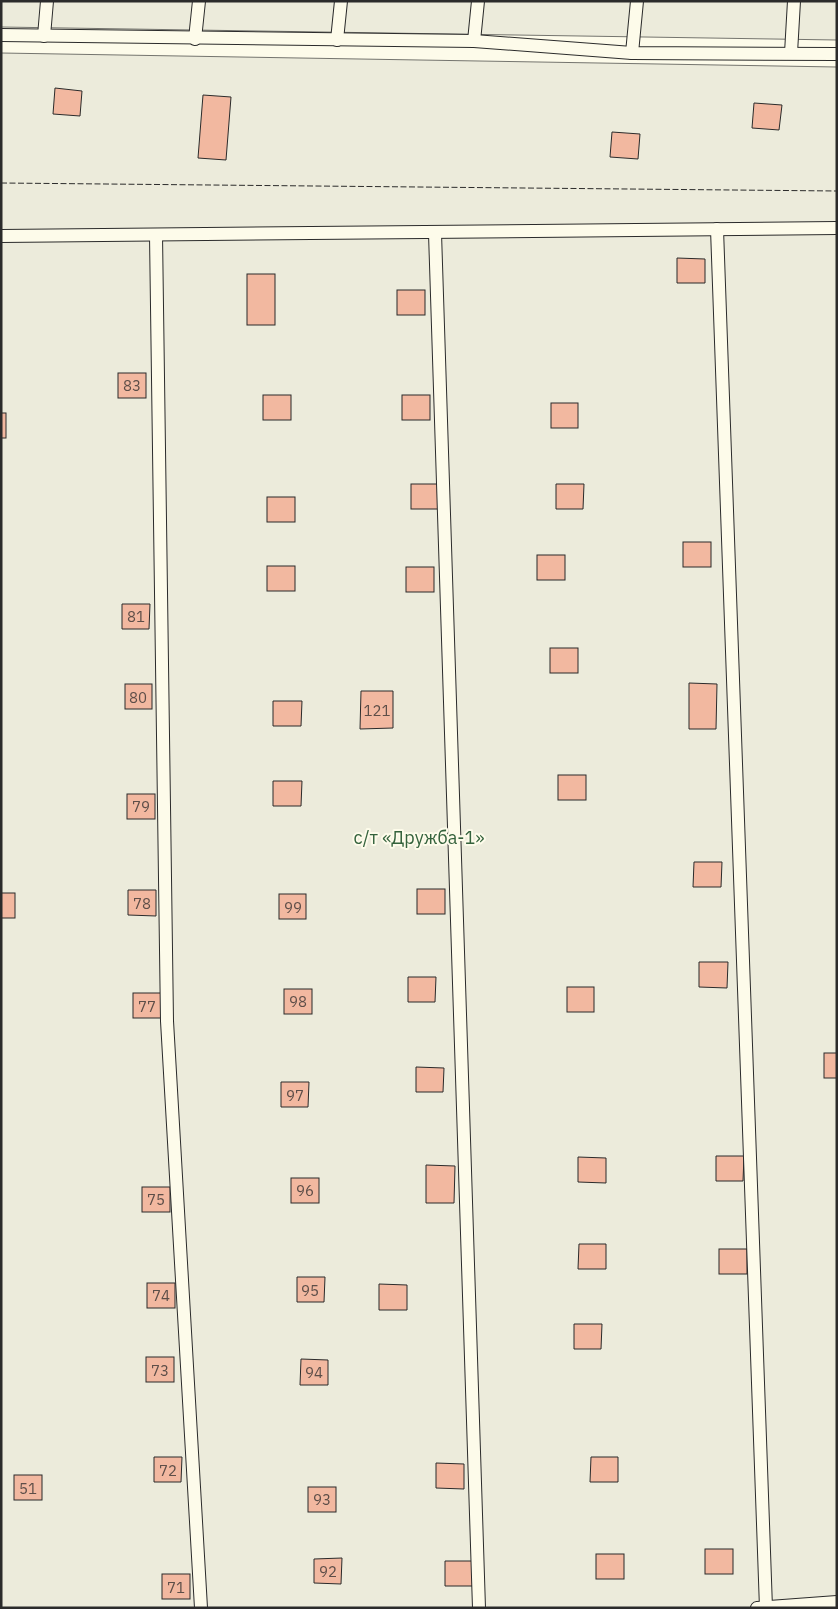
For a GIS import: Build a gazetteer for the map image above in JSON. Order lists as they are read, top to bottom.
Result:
{
  "parks": ["с/т «Дружба-1»"],
  "house_numbers": [
    "83",
    "81",
    "80",
    "121",
    "79",
    "78",
    "99",
    "98",
    "77",
    "97",
    "96",
    "75",
    "95",
    "74",
    "73",
    "94",
    "72",
    "51",
    "93",
    "92",
    "71"
  ]
}
